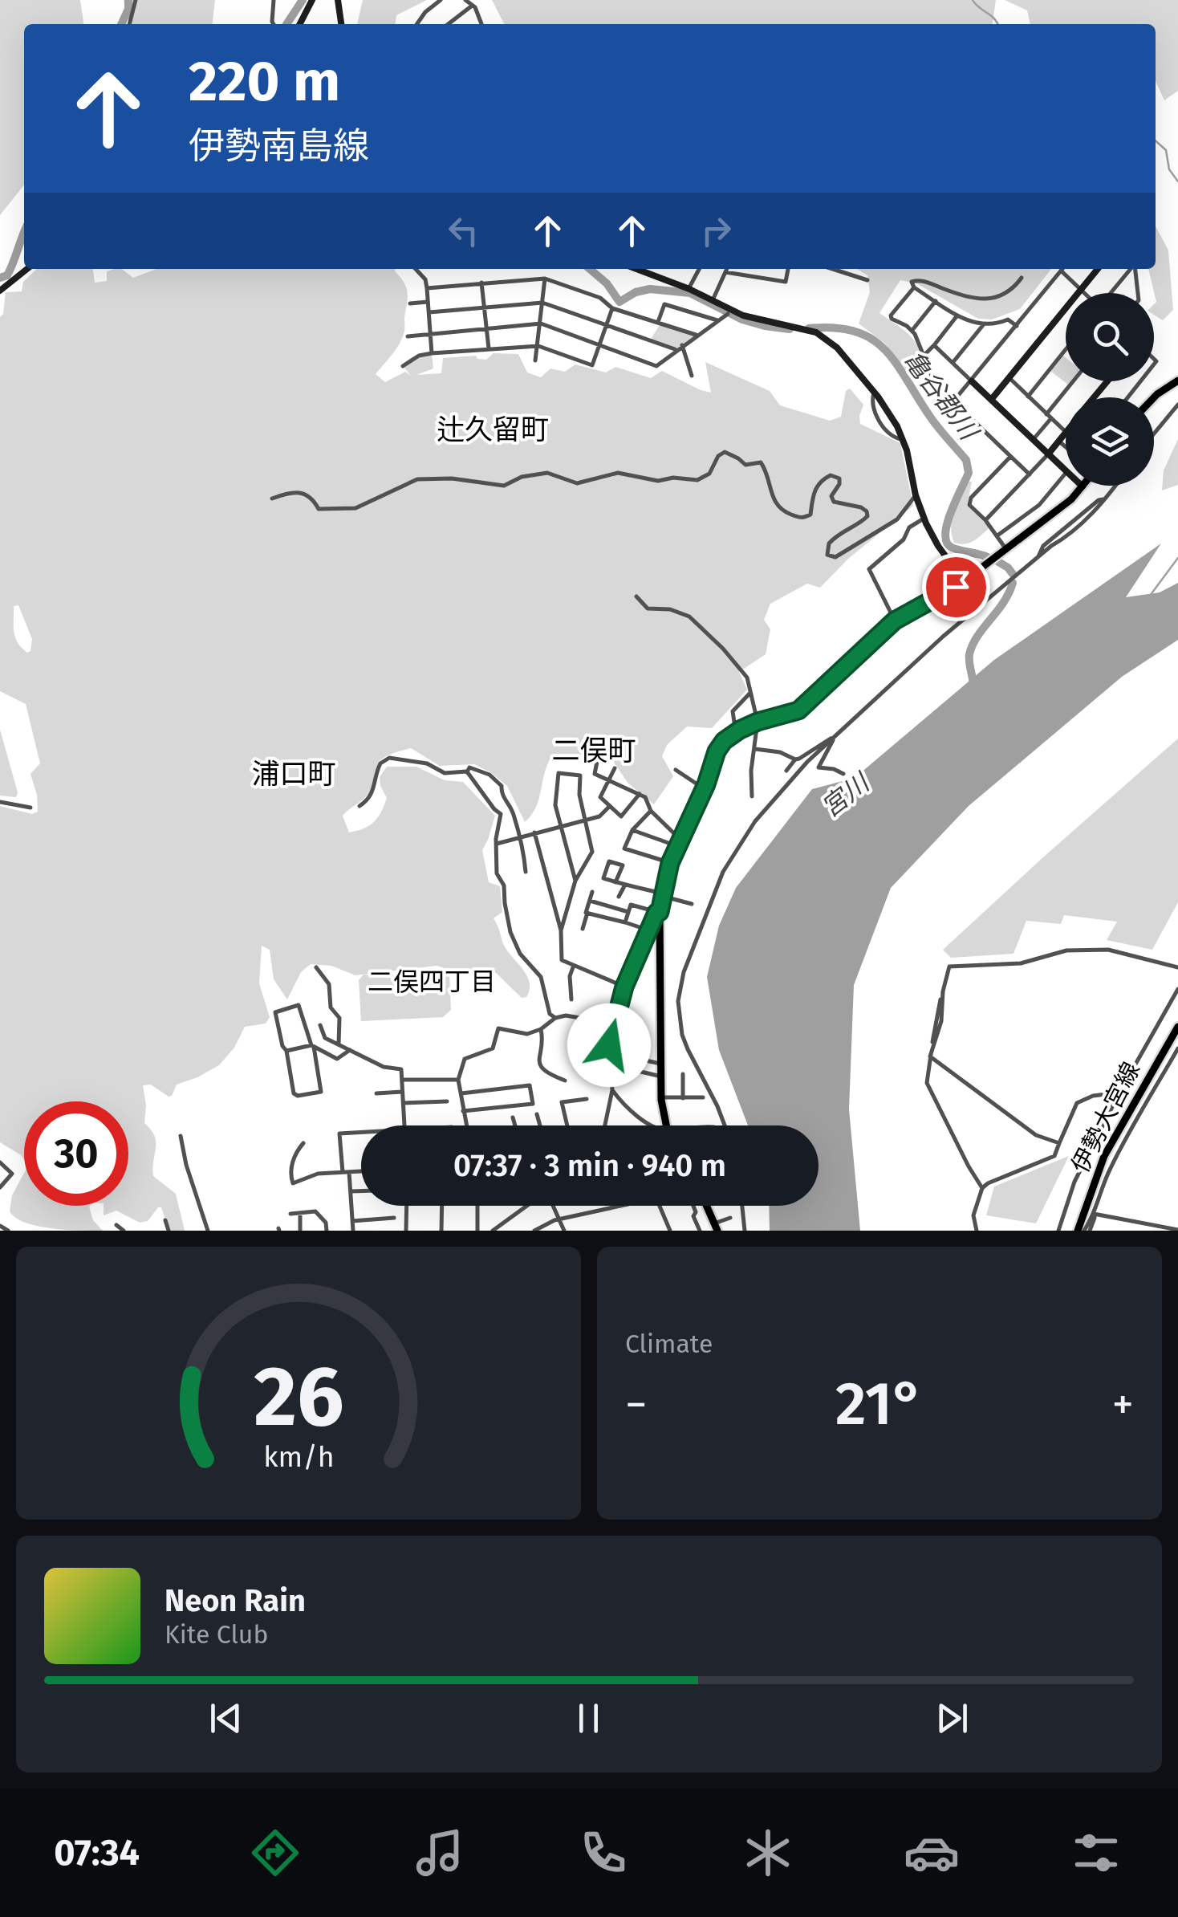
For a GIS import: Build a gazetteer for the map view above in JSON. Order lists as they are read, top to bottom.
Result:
{
  "streets": {
    "main road": ["伊勢大宮線"]
  },
  "districts": [
    "辻久留町",
    "二俣町",
    "浦口町",
    "二俣四丁目"
  ],
  "water": ["亀谷郡川", "宮川"],
  "page": {
    "turn": ["220 m", "伊勢南島線"],
    "limit": "30",
    "trip": "07:37 · 3 min · 940 m",
    "tile": "Climate",
    "heat": ["−", "21°", "+"],
    "song": ["Neon Rain", "Kite Club"],
    "tabs": "07:34",
    "gauge": ["26", "km/h"]
  }
}
